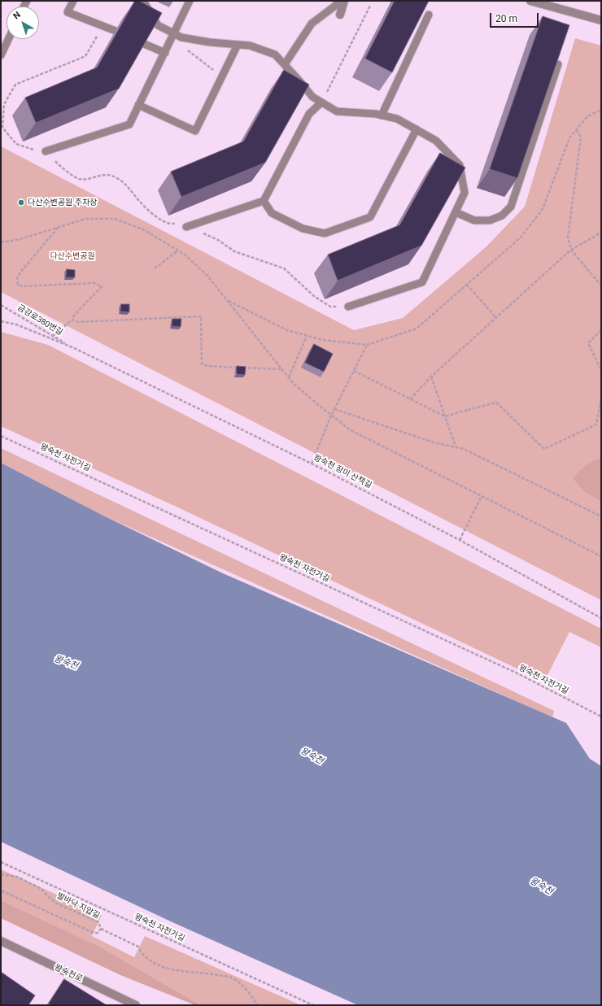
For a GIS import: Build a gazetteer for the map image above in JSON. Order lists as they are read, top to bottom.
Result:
{
  "streets": {
    "street": ["왕숙천로"],
    "path": [
      "금강로380번길",
      "왕숙천 자전거길",
      "왕숙천 장미 산책길",
      "발바닥 지압길"
    ]
  },
  "crossings": [
    ["금강로380번길", "왕숙천 장미 산책길"]
  ],
  "water": ["왕숙천"],
  "parks": ["다산수변공원"],
  "places": ["다산수변공원 주차장"],
  "scale_bar": "20 m",
  "north": "top left"
}
